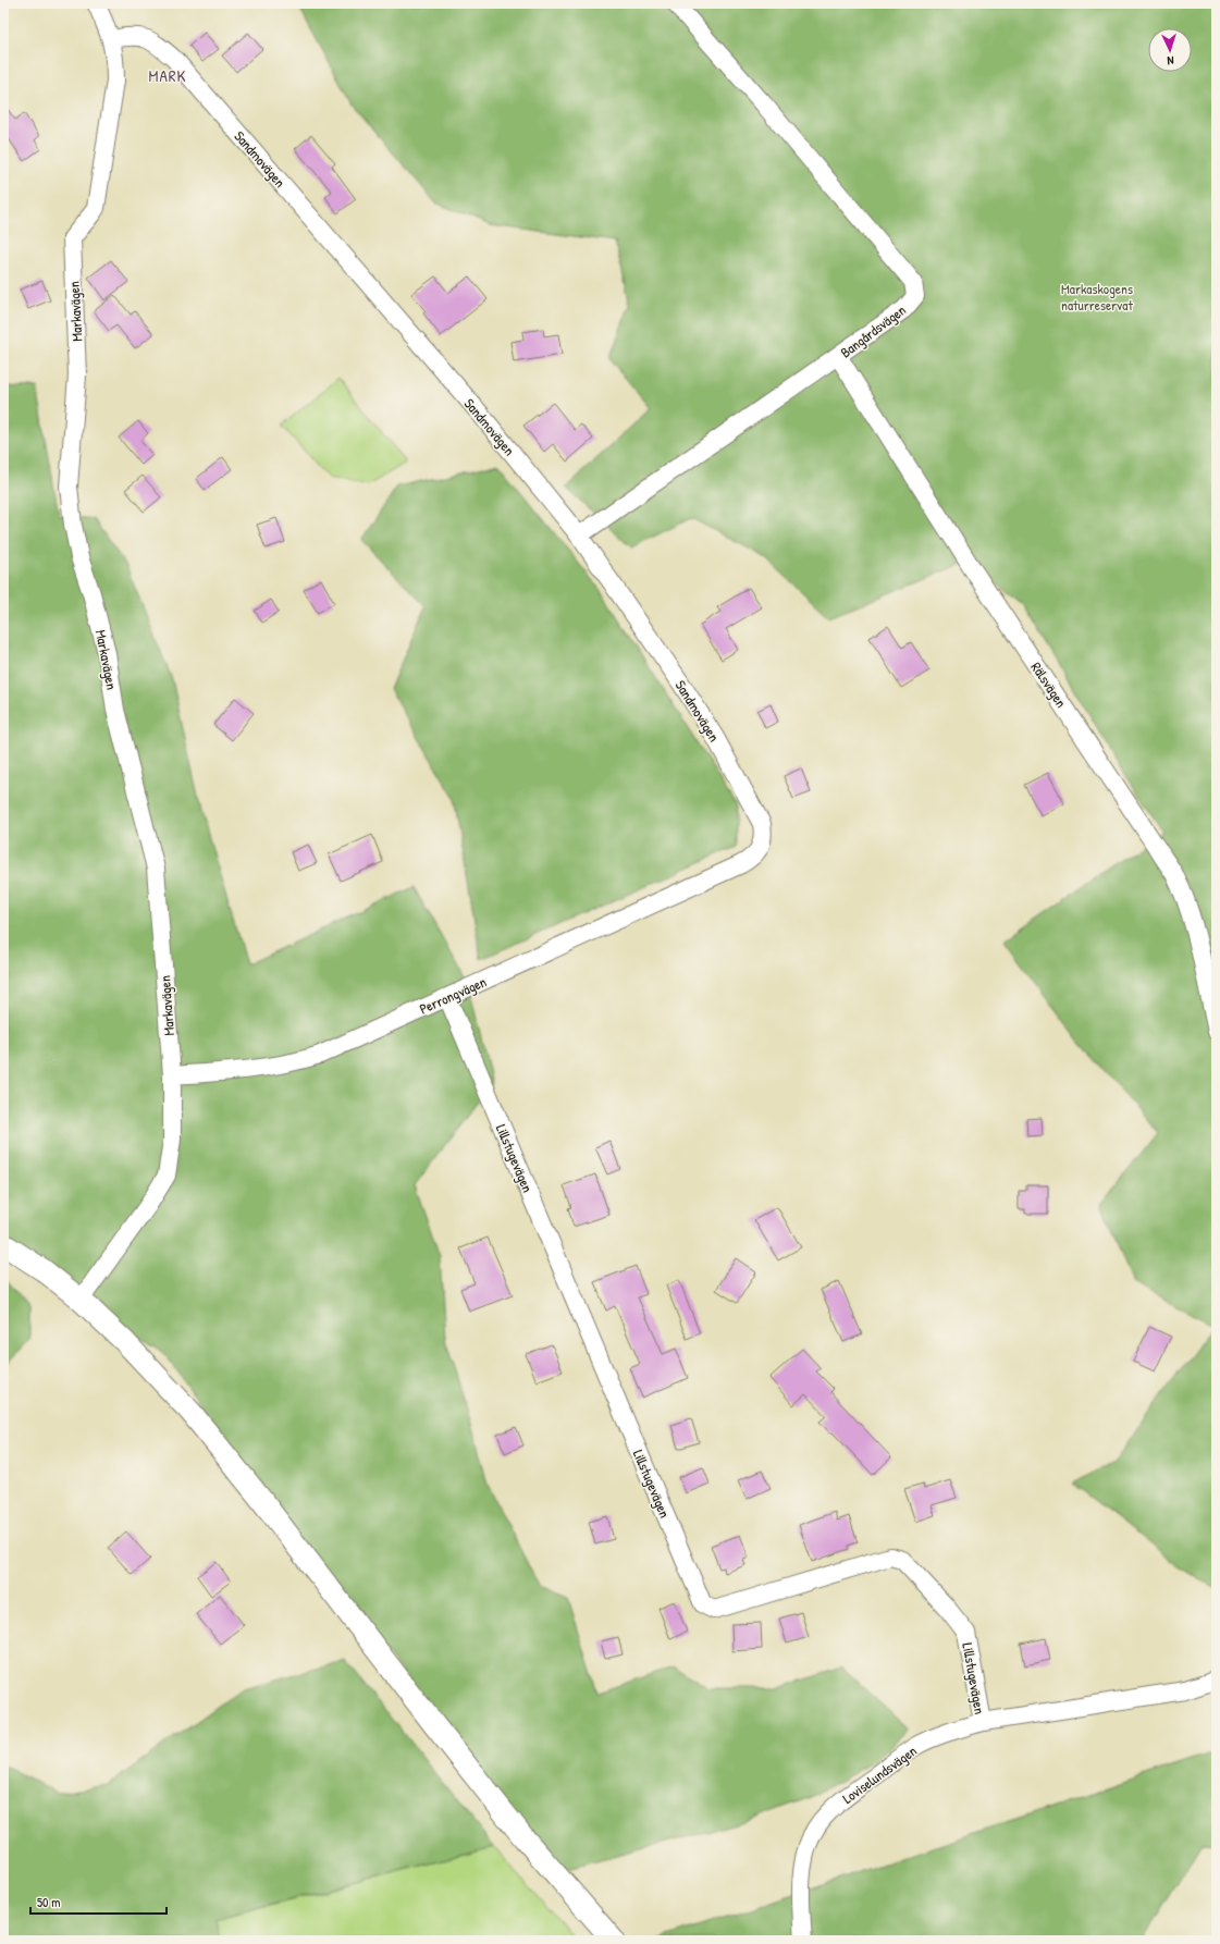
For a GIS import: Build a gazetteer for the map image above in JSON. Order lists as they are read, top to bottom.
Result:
{
  "streets": {
    "street": [
      "Sandmovägen",
      "Markavägen",
      "Bangårdsvägen",
      "Rälsvägen",
      "Perrongvägen",
      "Lillstugevägen",
      "Loviselundsvägen"
    ]
  },
  "crossings": [
    ["Sandmovägen", "Markavägen"],
    ["Sandmovägen", "Bangårdsvägen"],
    ["Sandmovägen", "Perrongvägen"],
    ["Markavägen", "Perrongvägen"],
    ["Bangårdsvägen", "Rälsvägen"],
    ["Perrongvägen", "Lillstugevägen"],
    ["Lillstugevägen", "Loviselundsvägen"]
  ],
  "districts": ["MARK"],
  "parks": ["Markaskogens naturreservat"],
  "scale_bar": "50 m",
  "north": "bottom"
}
